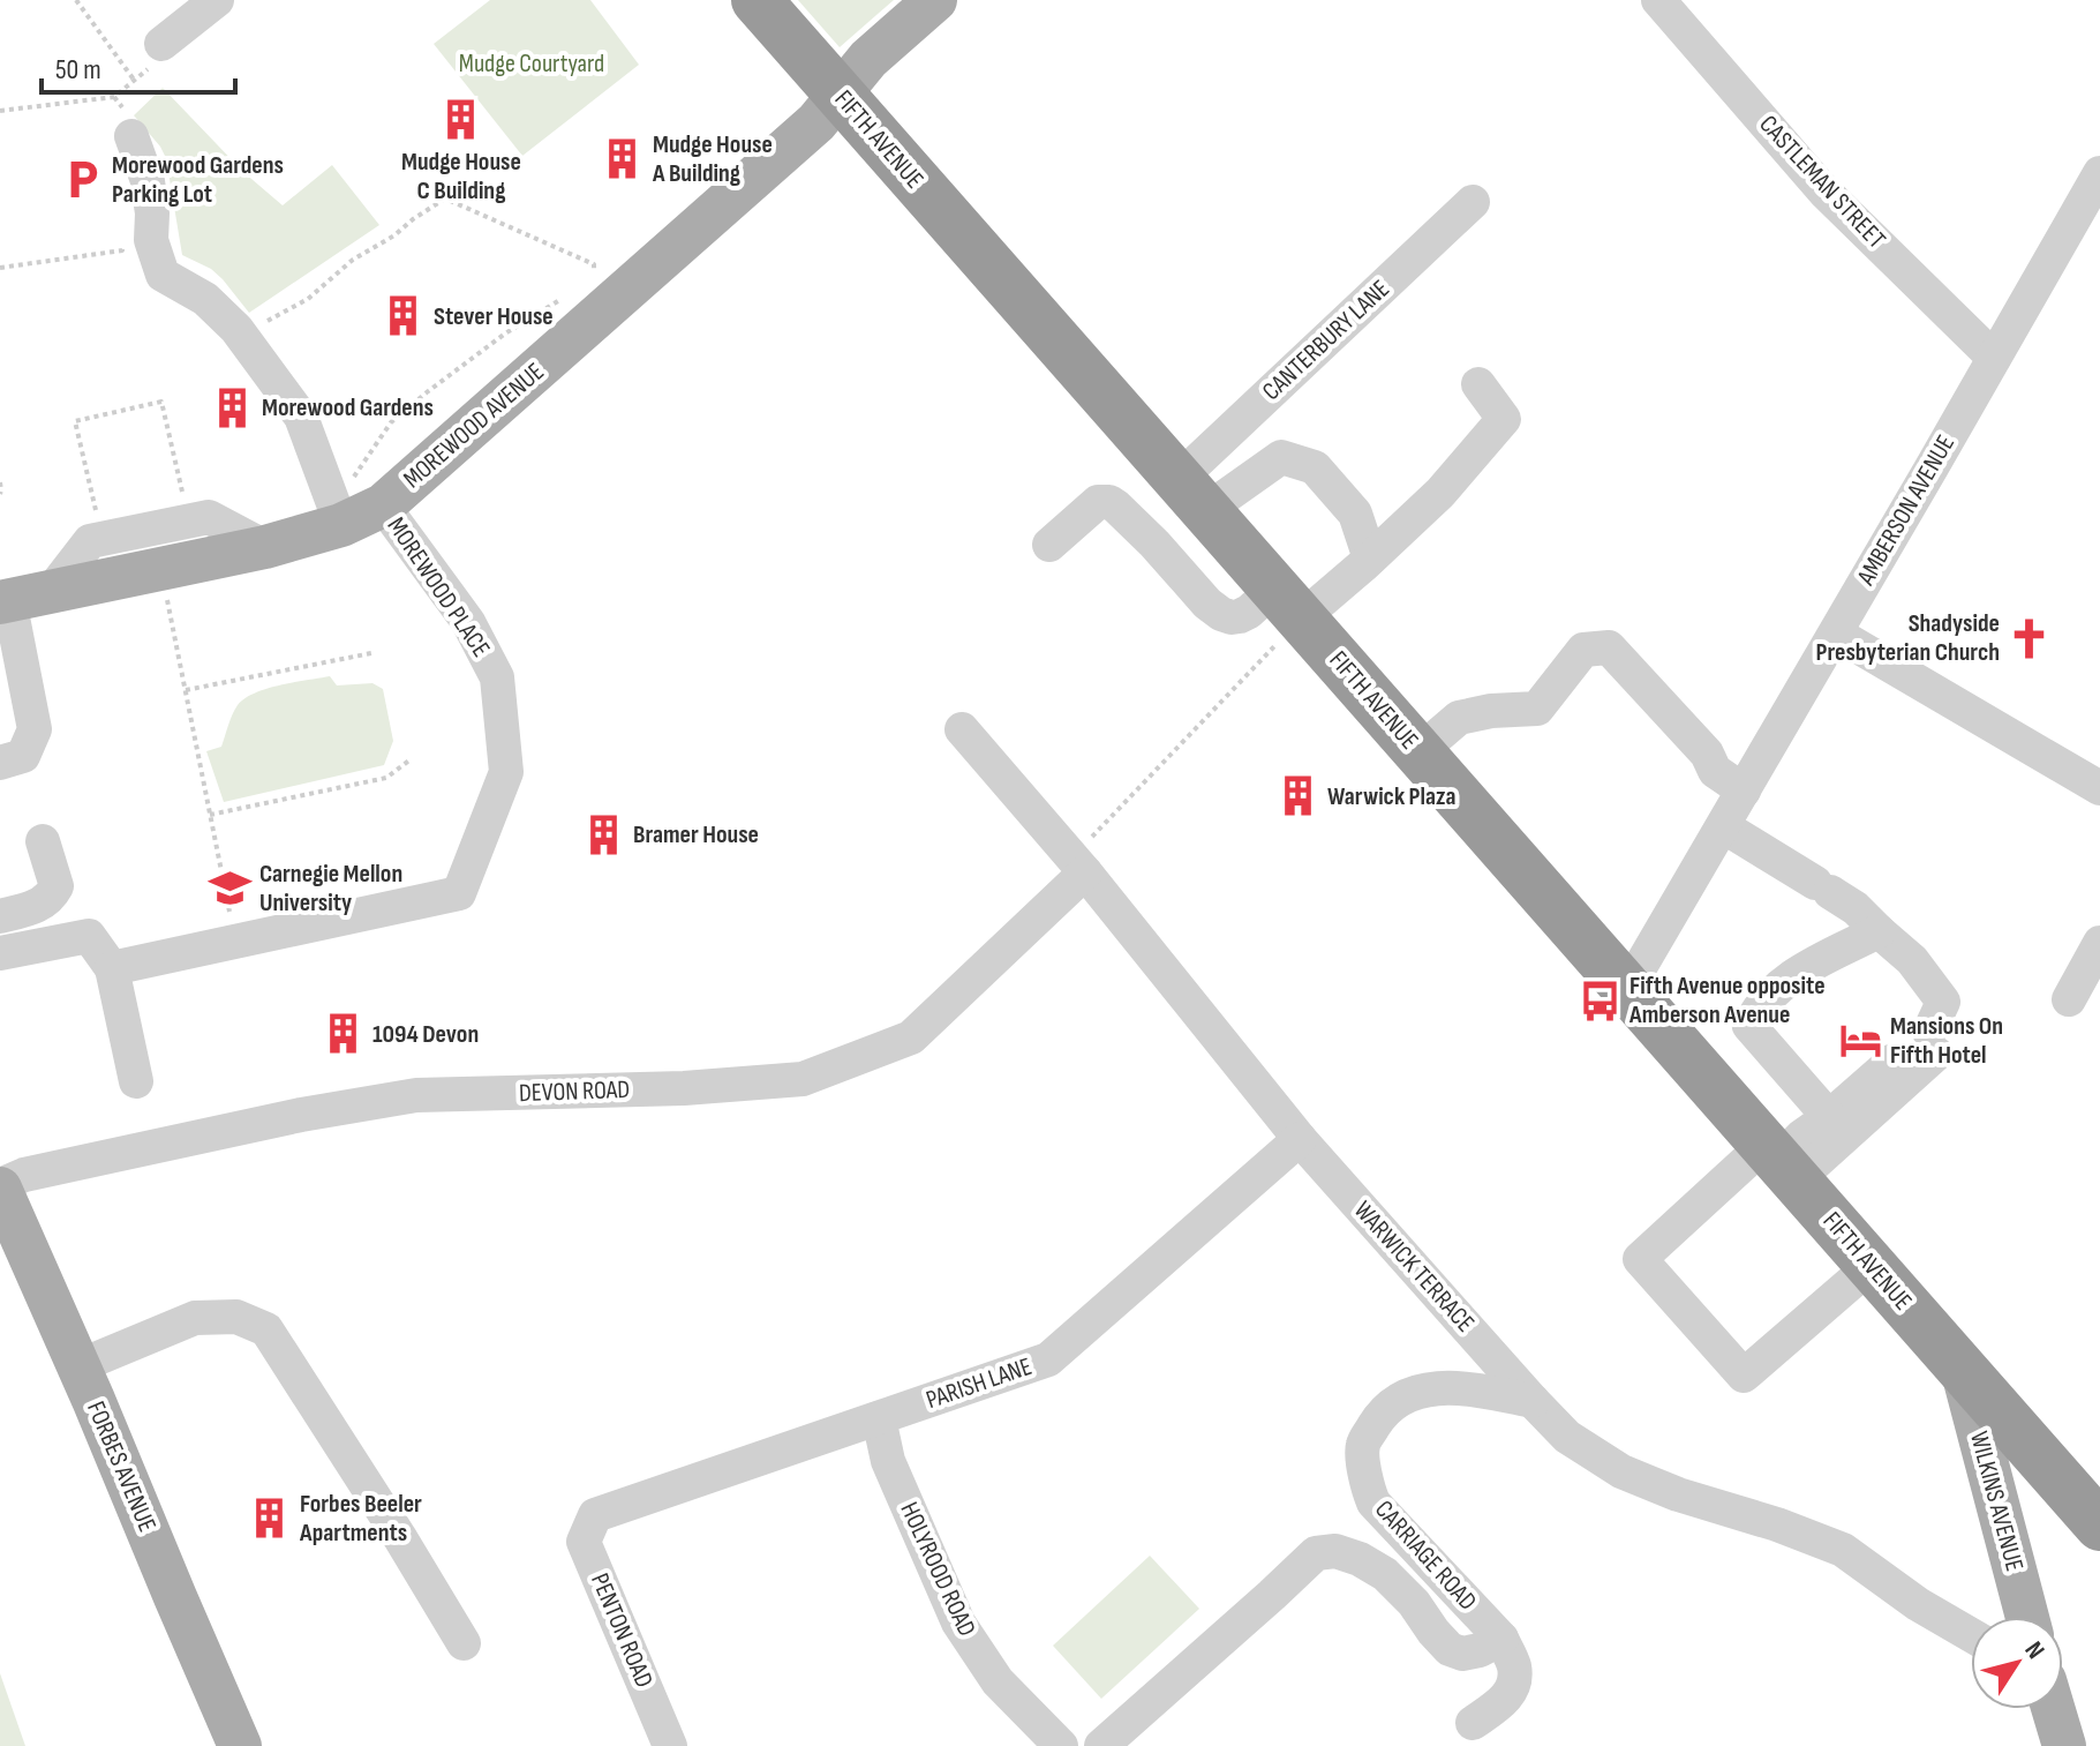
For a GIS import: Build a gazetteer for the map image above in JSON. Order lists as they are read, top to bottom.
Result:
{
  "streets": {
    "highway": ["FIFTH AVENUE"],
    "main road": ["MOREWOOD AVENUE", "FORBES AVENUE", "WILKINS AVENUE"],
    "street": [
      "CASTLEMAN STREET",
      "CANTERBURY LANE",
      "AMBERSON AVENUE",
      "MOREWOOD PLACE",
      "DEVON ROAD",
      "WARWICK TERRACE",
      "PARISH LANE",
      "CARRIAGE ROAD",
      "HOLYROOD ROAD",
      "PENTON ROAD"
    ]
  },
  "crossings": [
    ["FIFTH AVENUE", "CANTERBURY LANE"],
    ["FIFTH AVENUE", "MOREWOOD AVENUE"],
    ["FIFTH AVENUE", "AMBERSON AVENUE"],
    ["FIFTH AVENUE", "WILKINS AVENUE"],
    ["CASTLEMAN STREET", "AMBERSON AVENUE"],
    ["MOREWOOD AVENUE", "MOREWOOD PLACE"],
    ["DEVON ROAD", "WARWICK TERRACE"],
    ["DEVON ROAD", "FORBES AVENUE"],
    ["WARWICK TERRACE", "PARISH LANE"],
    ["WARWICK TERRACE", "CARRIAGE ROAD"],
    ["PARISH LANE", "HOLYROOD ROAD"],
    ["PARISH LANE", "PENTON ROAD"]
  ],
  "parks": ["Mudge Courtyard"],
  "places": {
    "building": [
      "Mudge House C Building",
      "Mudge House A Building",
      "Stever House",
      "Morewood Gardens",
      "Warwick Plaza",
      "Bramer House",
      "1094 Devon",
      "Forbes Beeler Apartments"
    ],
    "parking": ["Morewood Gardens Parking Lot"],
    "church": ["Shadyside Presbyterian Church"],
    "school or university": ["Carnegie Mellon University"],
    "bus stop": ["Fifth Avenue opposite Amberson Avenue"],
    "hotel": ["Mansions On Fifth Hotel"]
  },
  "scale_bar": "50 m",
  "north": "top right"
}
